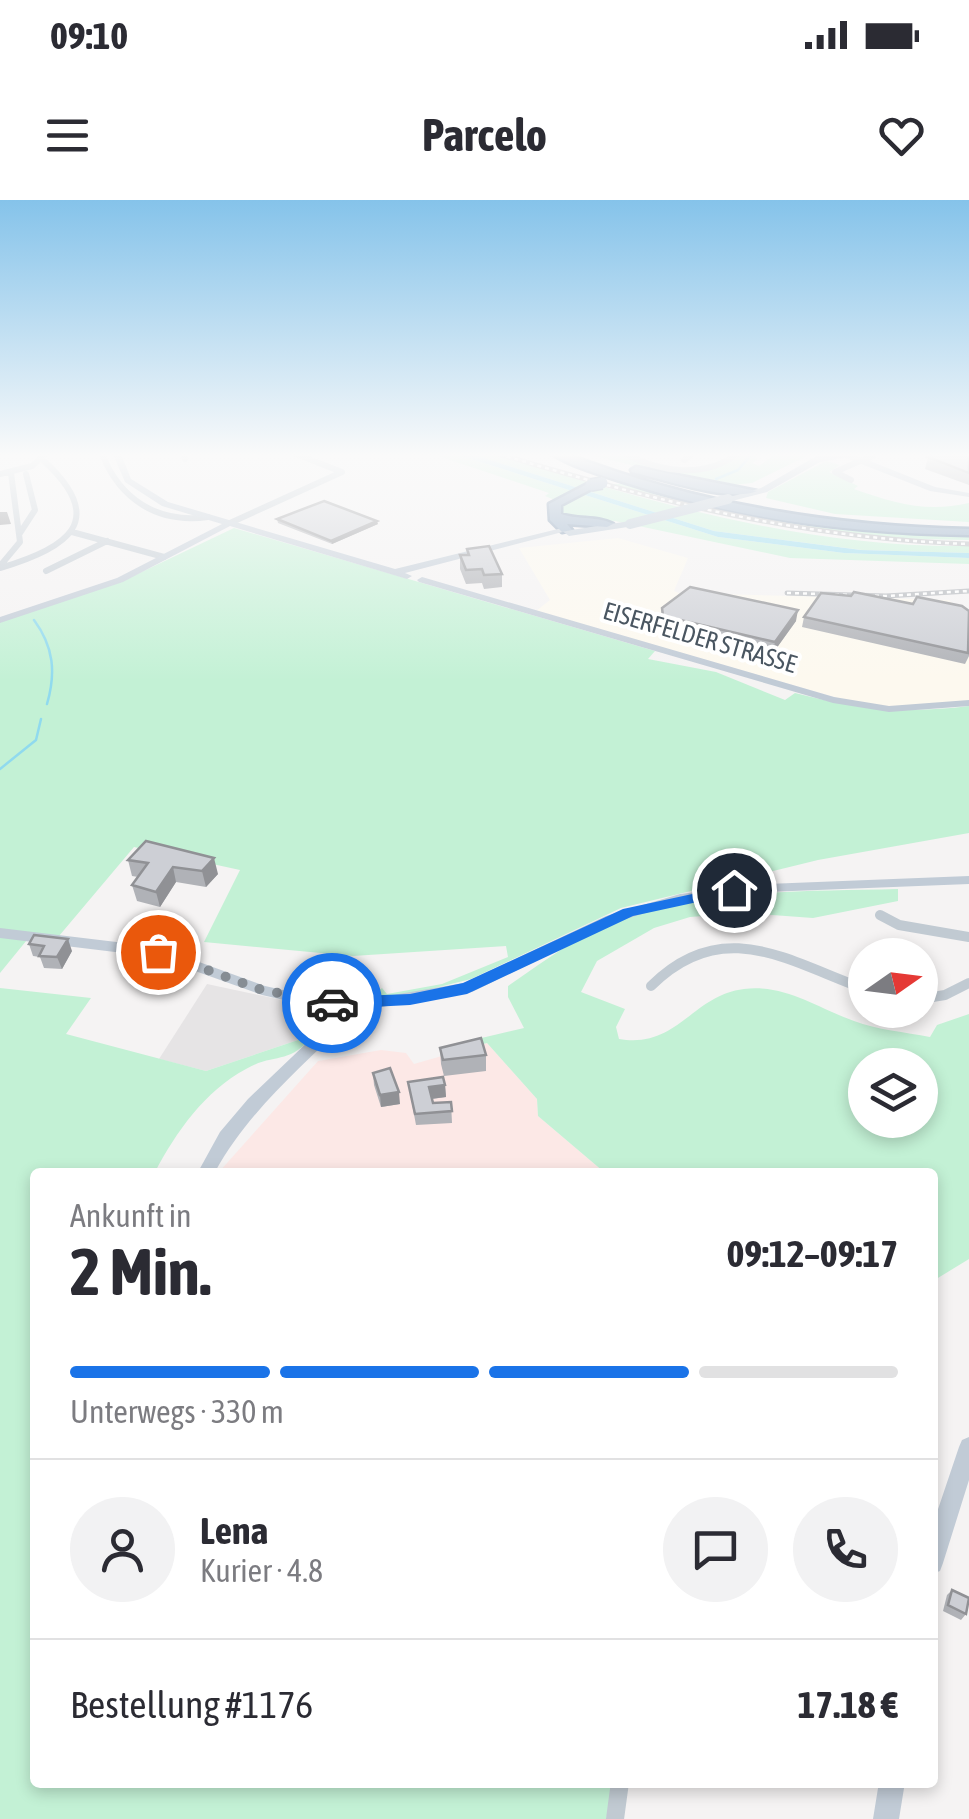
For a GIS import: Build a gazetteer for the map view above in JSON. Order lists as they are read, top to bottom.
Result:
{
  "streets": {
    "main road": ["EISERFELDER STRASSE"]
  },
  "north": "right",
  "page": {
    "status": "09:10",
    "header": "Parcelo",
    "heading": ["2 Min.", "Ankunft in", "09:12–09:17"],
    "panel": [
      "Lena",
      "Kurier · 4.8",
      "Bestellung #1176",
      "17.18 €"
    ],
    "bar": "Unterwegs · 330 m"
  }
}
